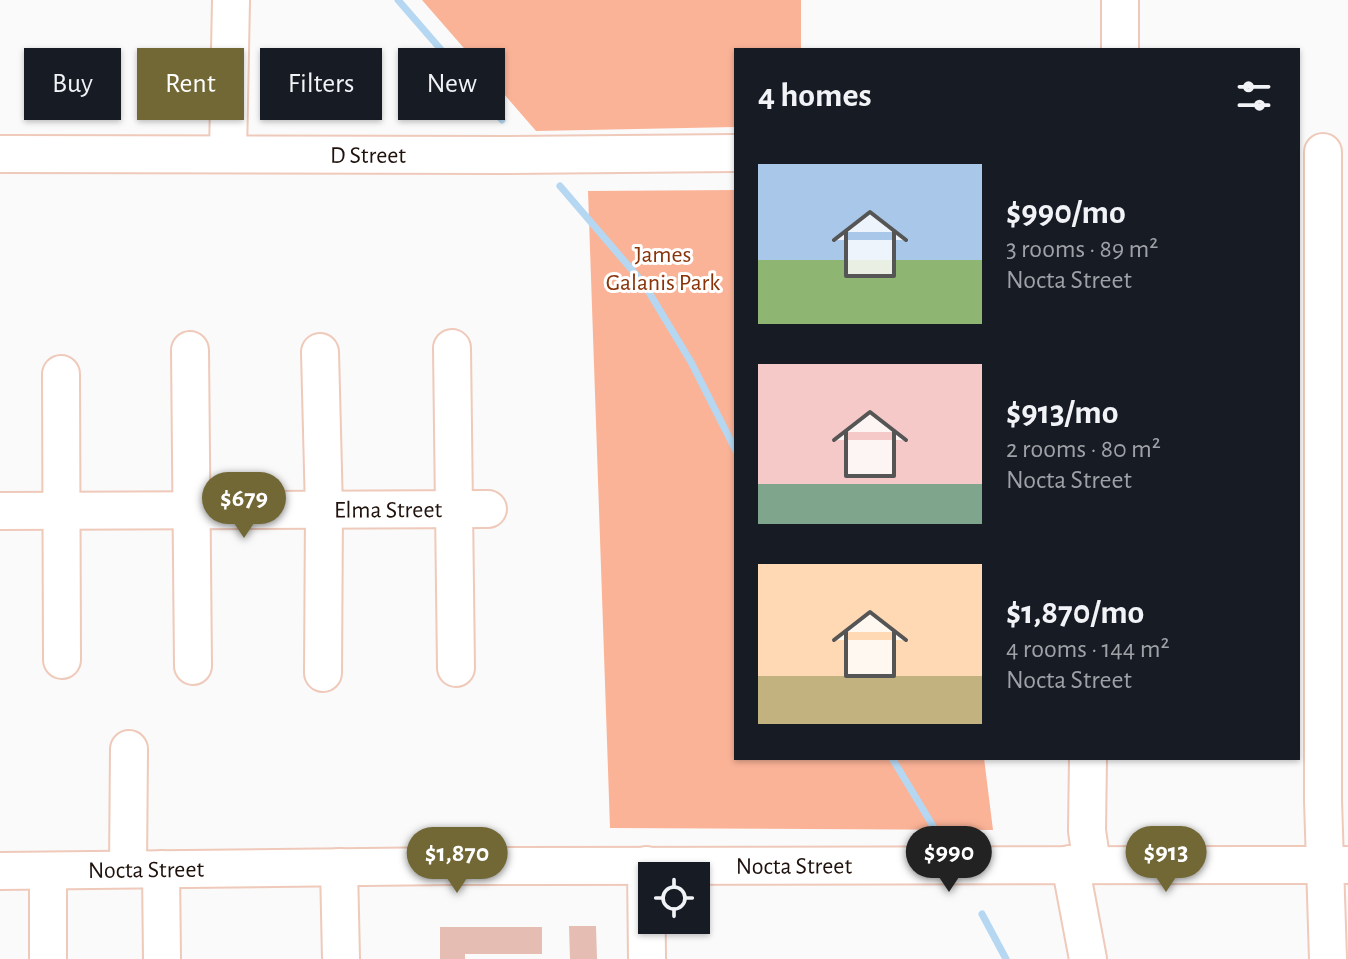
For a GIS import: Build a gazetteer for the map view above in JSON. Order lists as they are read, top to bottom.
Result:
{
  "streets": {
    "street": ["D Street", "Elma Street", "Nocta Street"]
  },
  "parks": ["James Galanis Park"],
  "page": {
    "chip": [
      "Buy",
      "Rent",
      "Filters",
      "New"
    ],
    "heading": "4 homes",
    "list": [
      {
        "name": "$990/mo",
        "note": "3 rooms · 89 m² · Nocta Street"
      },
      {
        "name": "$913/mo",
        "note": "2 rooms · 80 m² · Nocta Street"
      },
      {
        "name": "$1,870/mo",
        "note": "4 rooms · 144 m² · Nocta Street"
      }
    ],
    "price": [
      "$679",
      "$990",
      "$913",
      "$1,870"
    ]
  }
}
